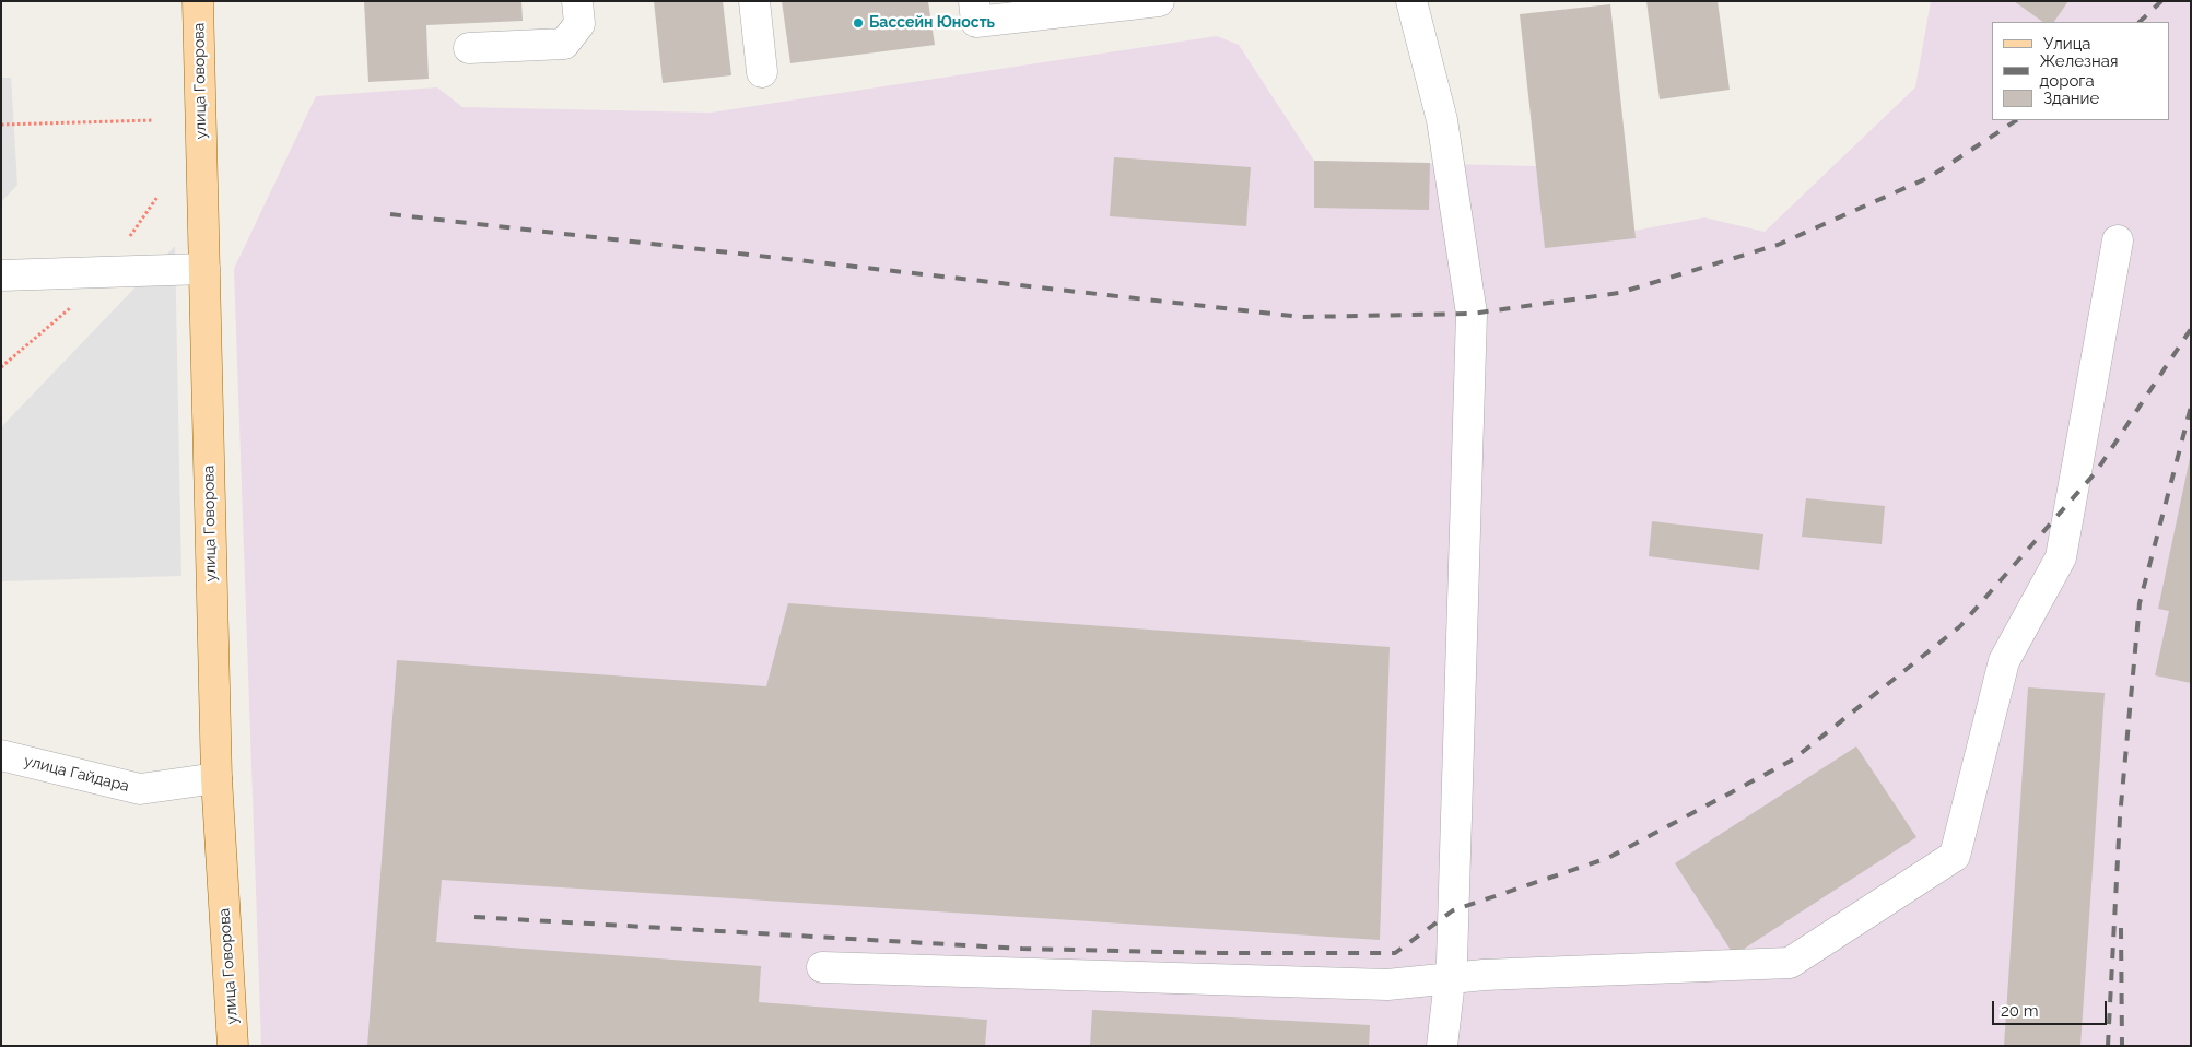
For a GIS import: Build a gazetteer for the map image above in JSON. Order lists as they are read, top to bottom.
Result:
{
  "streets": {
    "main road": ["улица Говорова"],
    "street": ["улица Гайдара"]
  },
  "crossings": [
    ["улица Говорова", "улица Гайдара"]
  ],
  "places": ["Бассейн Юность"],
  "legend": ["Улица", "Железная дорога", "Здание"],
  "scale_bar": "20 m"
}
